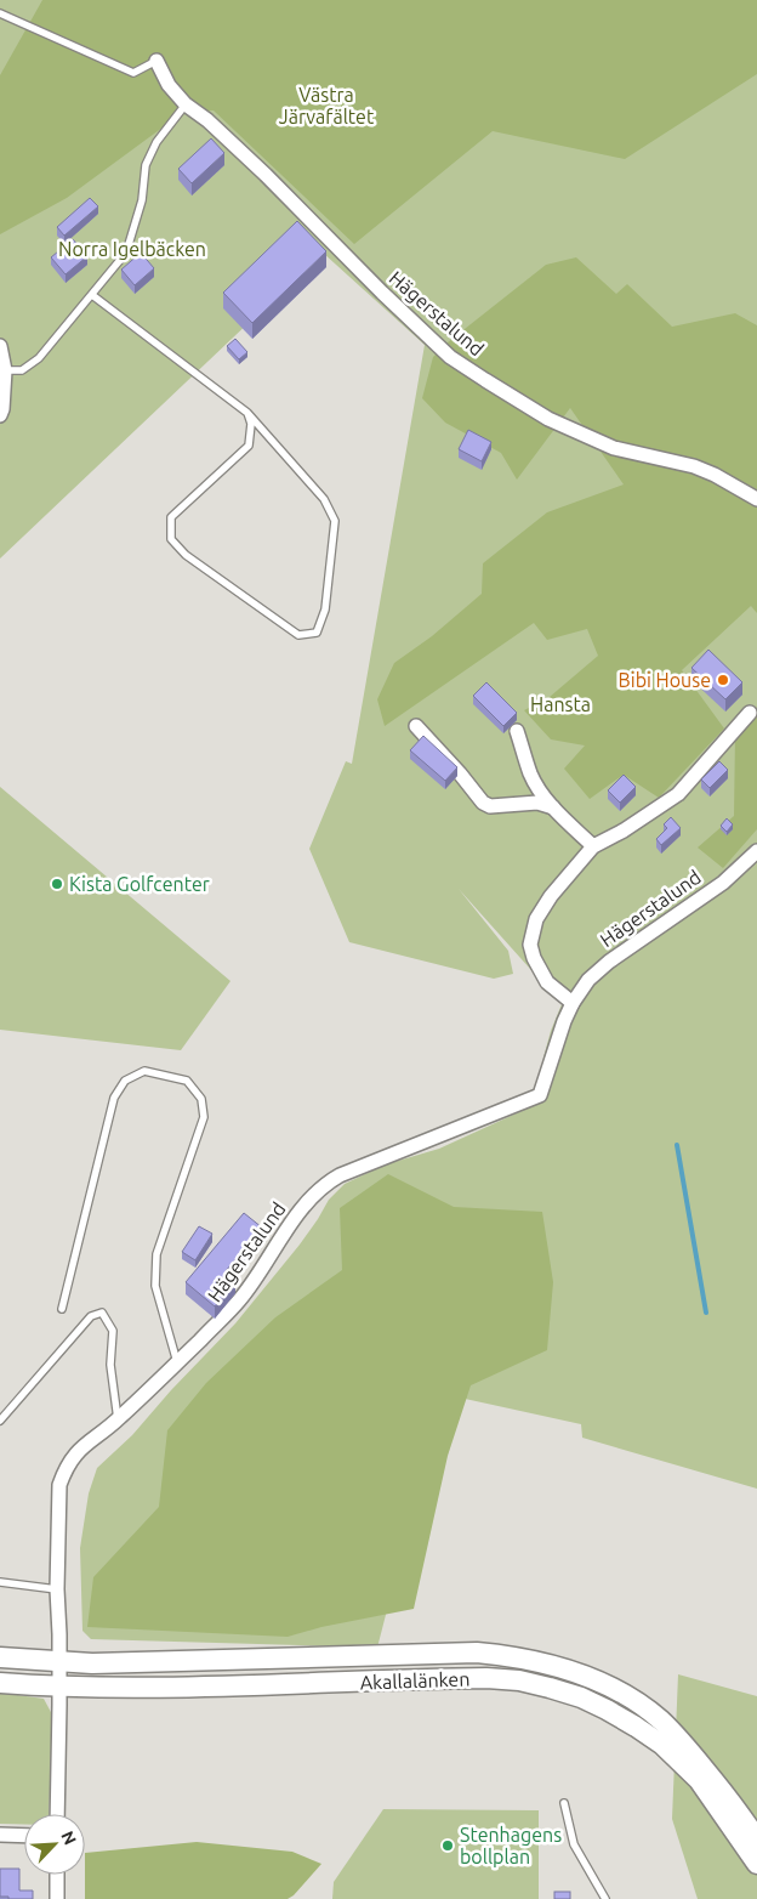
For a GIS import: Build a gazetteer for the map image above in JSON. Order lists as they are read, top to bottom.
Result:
{
  "streets": {
    "main road": ["Akallalänken"],
    "street": ["Hägerstalund"]
  },
  "crossings": [
    ["Hägerstalund", "Akallalänken"]
  ],
  "parks": ["Västra Järvafältet", "Norra Igelbäcken", "Hansta"],
  "places": ["Bibi House", "Kista Golfcenter", "Stenhagens bollplan"],
  "north": "top right"
}
